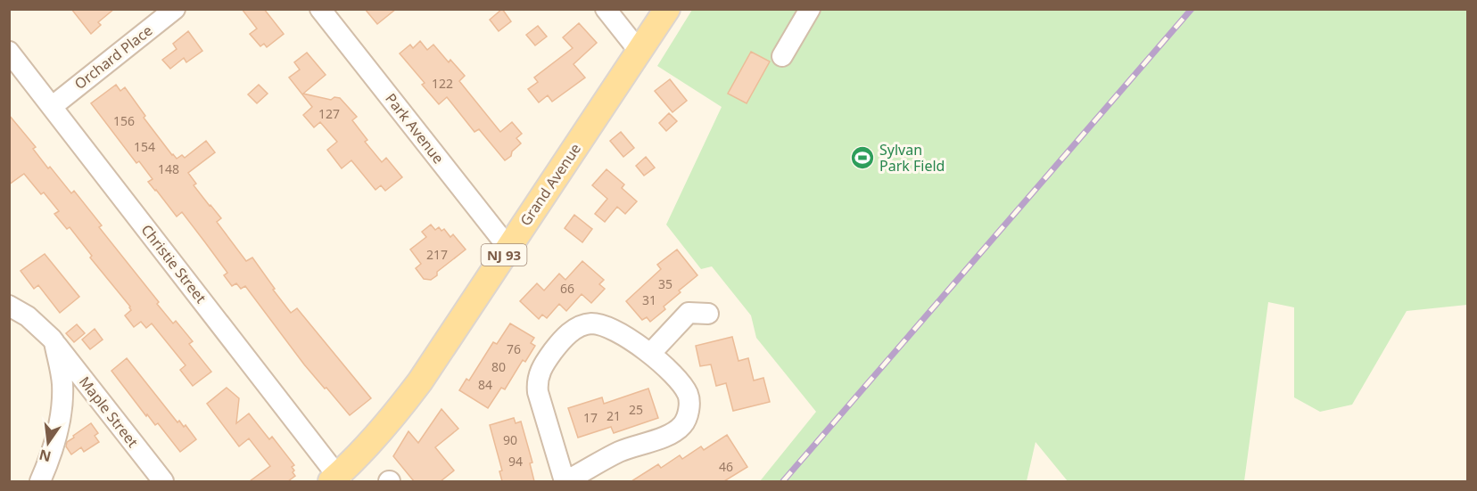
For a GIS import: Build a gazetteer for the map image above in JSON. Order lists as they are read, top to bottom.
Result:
{
  "streets": {
    "main road": ["Grand Avenue", "NJ 93"],
    "street": [
      "Orchard Place",
      "Park Avenue",
      "Christie Street",
      "Maple Street"
    ]
  },
  "crossings": [
    ["Orchard Place", "Christie Street"],
    ["Park Avenue", "Grand Avenue"],
    ["Grand Avenue", "Christie Street"]
  ],
  "places": {
    "sports": ["Sylvan Park Field"]
  },
  "house_numbers": [
    "122",
    "127",
    "156",
    "154",
    "148",
    "217",
    "35",
    "66",
    "31",
    "76",
    "80",
    "84",
    "25",
    "21",
    "17",
    "90",
    "94",
    "46"
  ],
  "north": "bottom"
}
